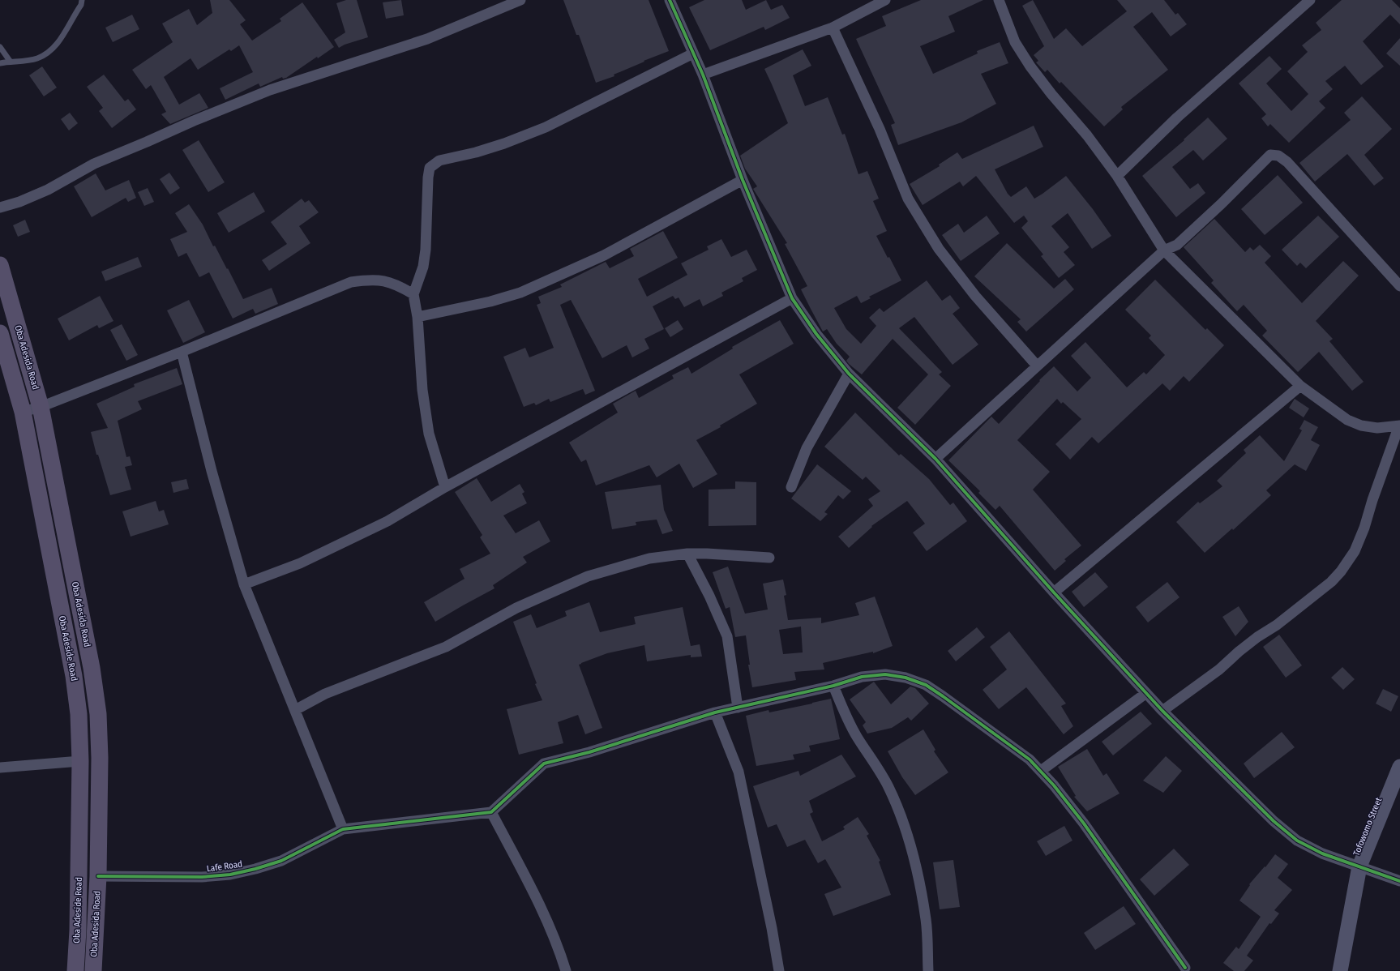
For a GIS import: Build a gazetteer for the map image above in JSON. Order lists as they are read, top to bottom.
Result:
{
  "streets": {
    "main road": ["Oba Adesida Road", "Oba Adeside Road"],
    "street": ["Tofowomo Street", "Lafe Road"]
  },
  "crossings": [
    ["Oba Adesida Road", "Lafe Road"]
  ]
}
